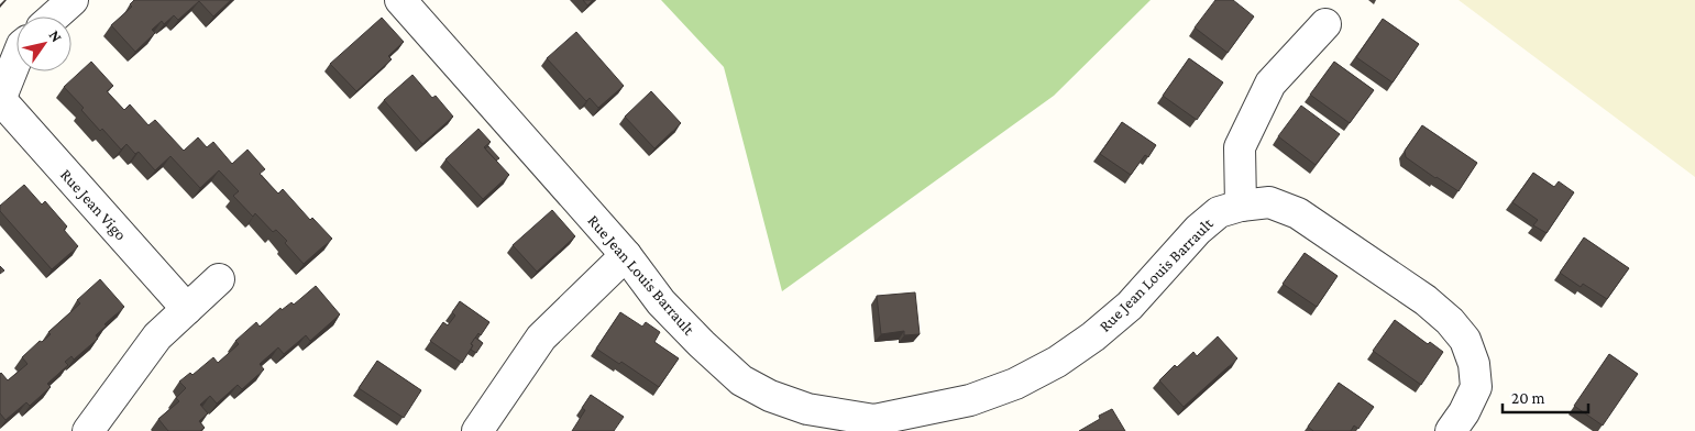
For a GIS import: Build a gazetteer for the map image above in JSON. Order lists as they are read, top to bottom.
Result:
{
  "streets": {
    "street": ["Rue Jean Vigo", "Rue Jean Louis Barrault"]
  },
  "scale_bar": "20 m",
  "north": "top right"
}
